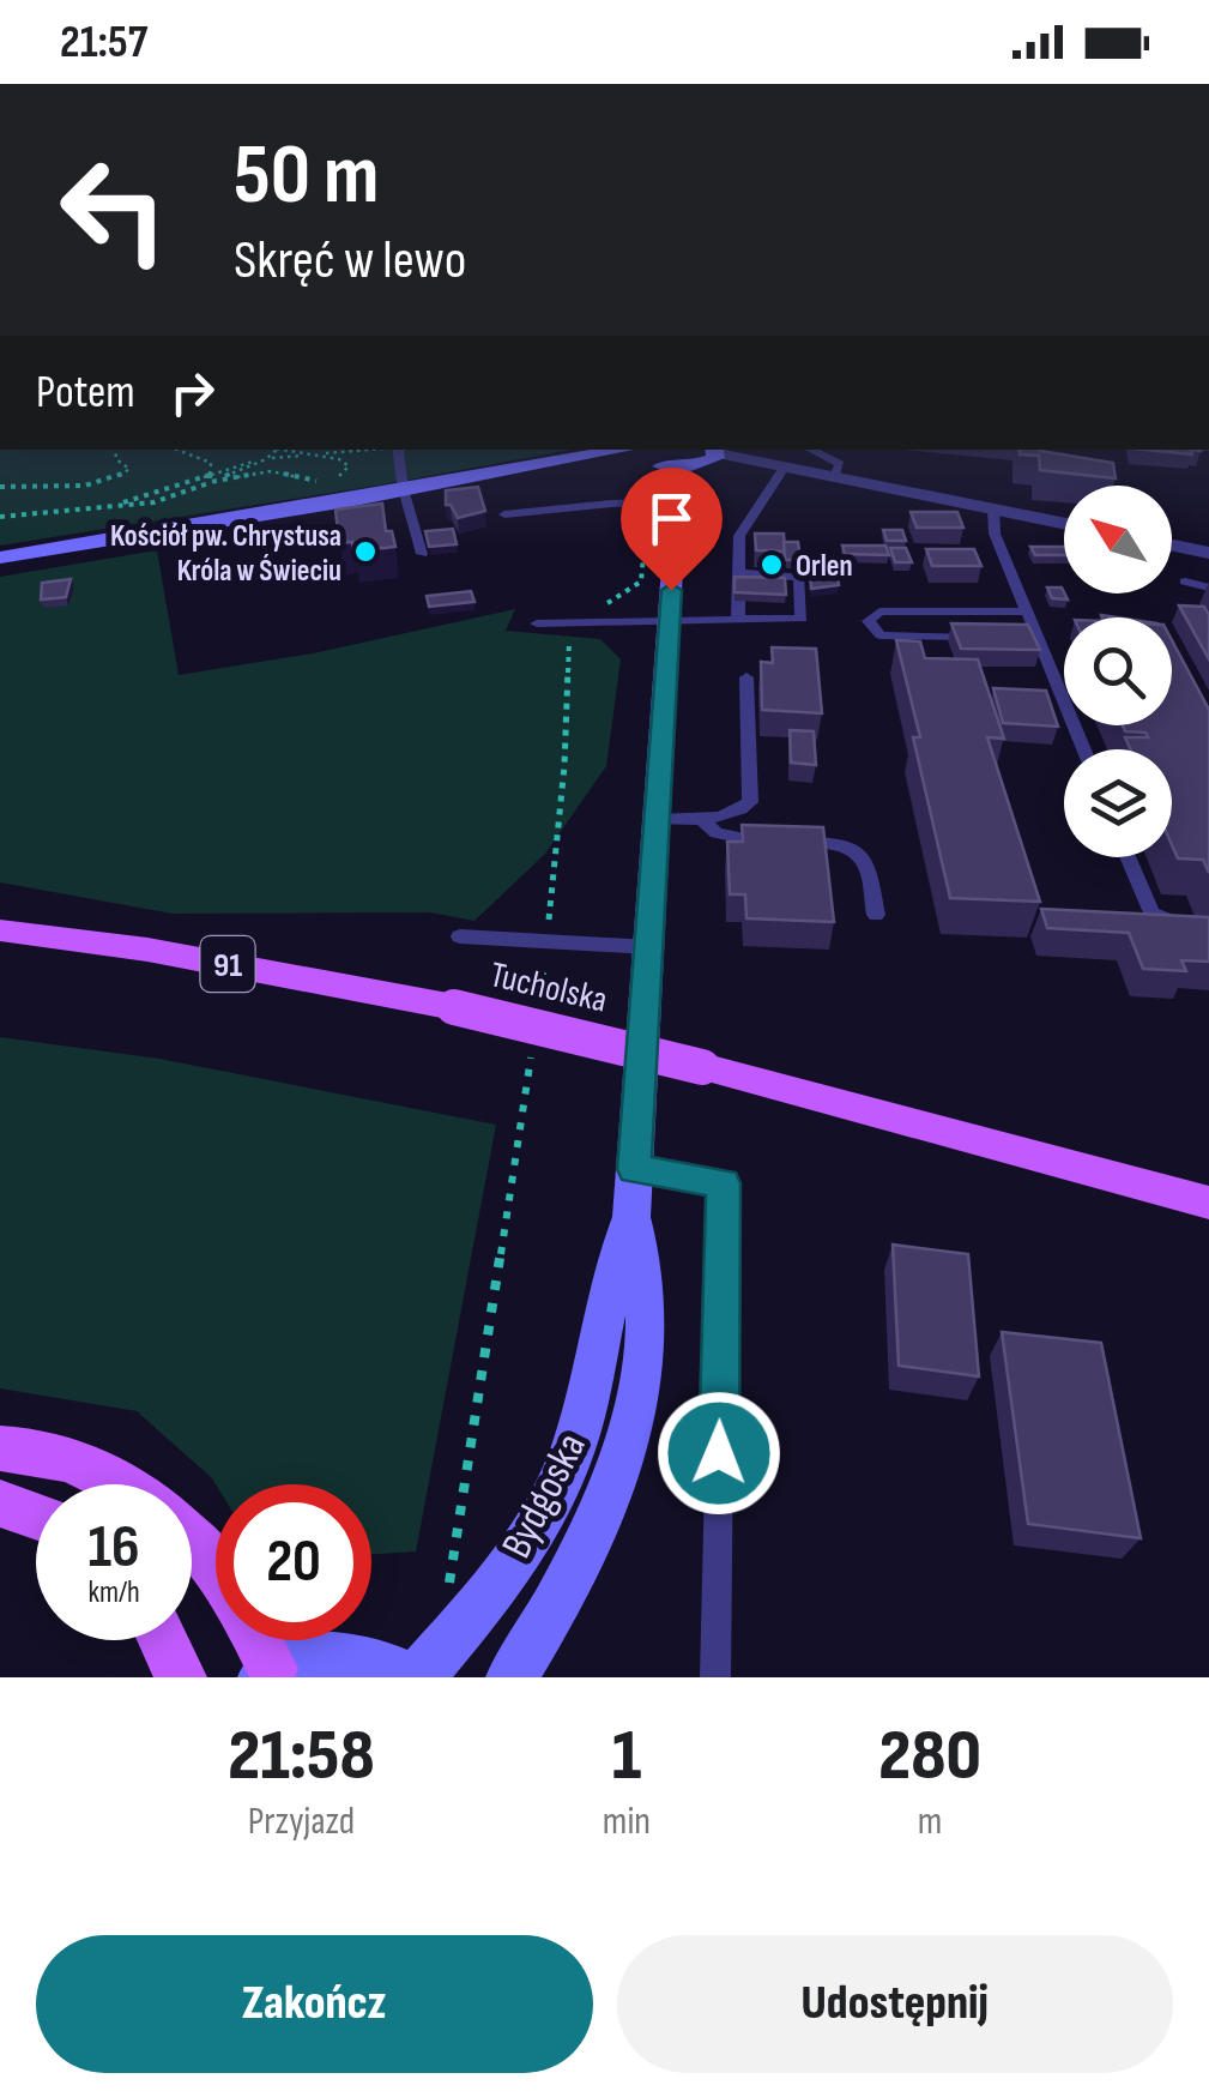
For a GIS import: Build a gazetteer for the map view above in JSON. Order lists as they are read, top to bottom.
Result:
{
  "streets": {
    "main road": ["91", "Tucholska"],
    "street": ["Bydgoska"]
  },
  "places": ["Kościół pw. Chrystusa Króla w Świeciu", "Orlen"],
  "north": "top left",
  "page": {
    "status": "21:57",
    "turn": ["50 m", "Skręć w lewo"],
    "then": "Potem",
    "speed": "16 km/h",
    "limit": "20",
    "eta": [
      "21:58",
      "Przyjazd",
      "1",
      "min",
      "280",
      "m"
    ],
    "buttons": ["Zakończ", "Udostępnij"]
  }
}
